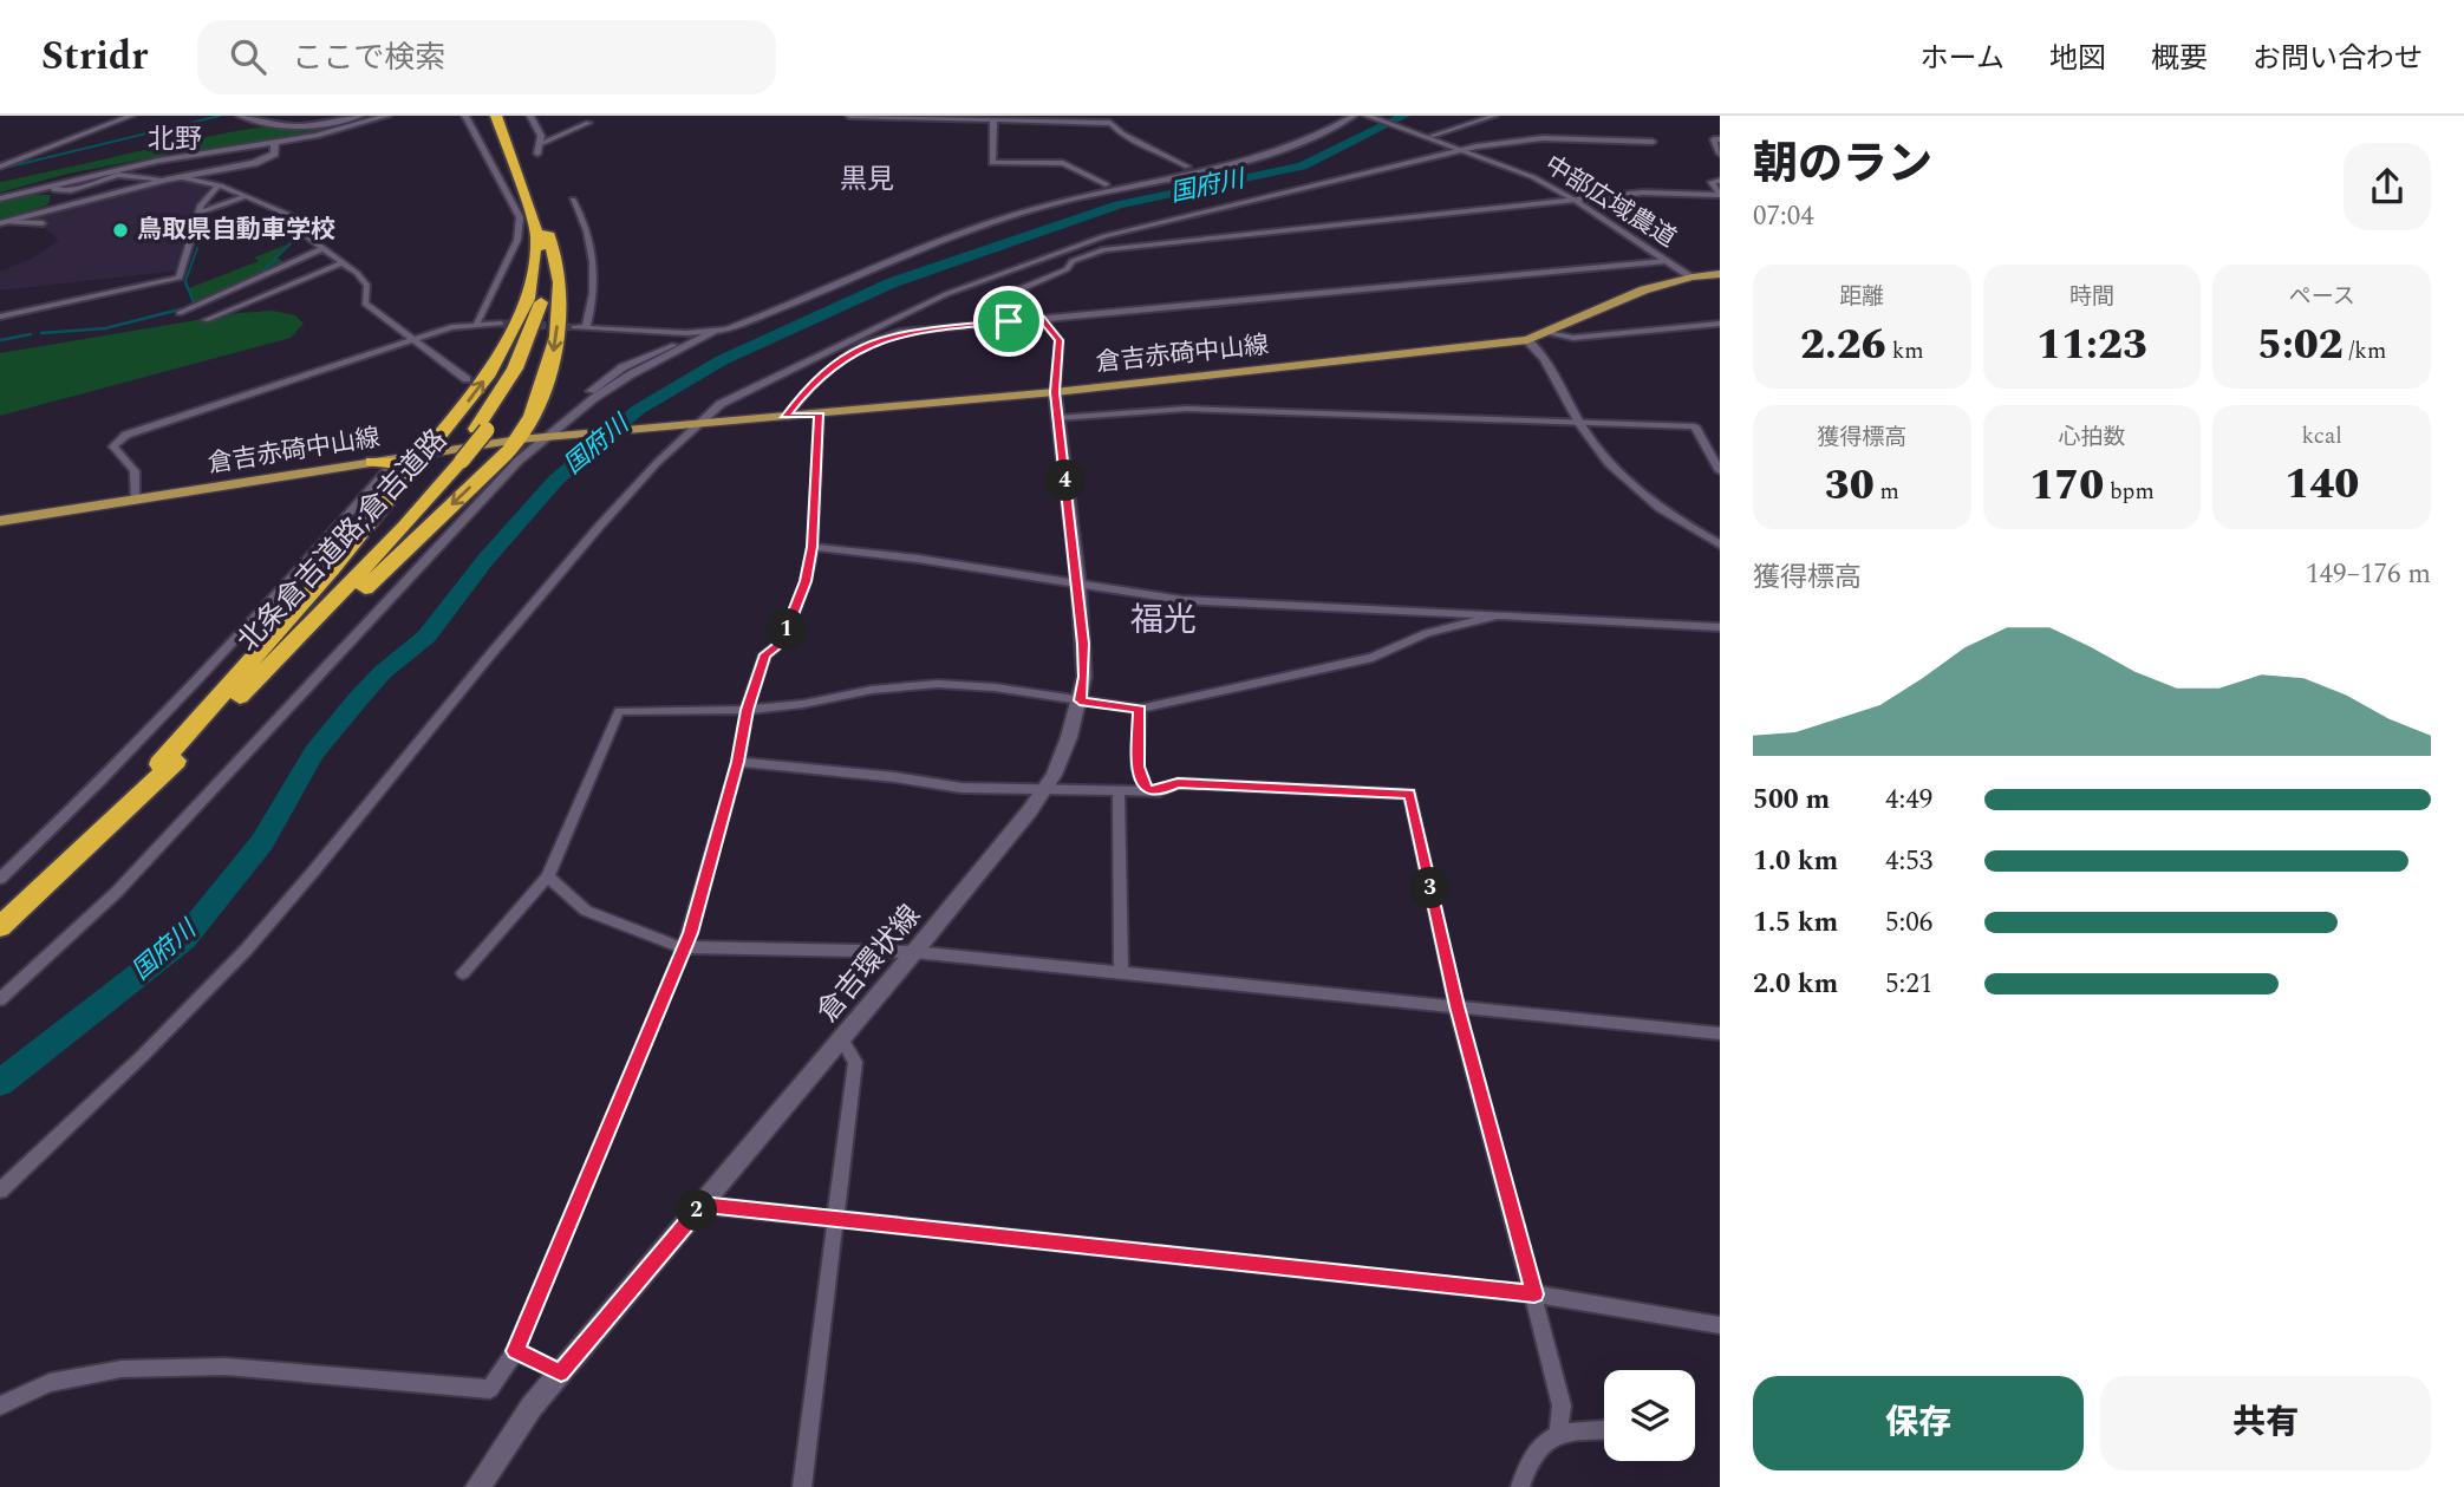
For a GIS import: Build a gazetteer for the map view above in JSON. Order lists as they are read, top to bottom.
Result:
{
  "streets": {
    "highway": ["北条倉吉道路;倉吉道路"],
    "main road": ["倉吉赤碕中山線", "倉吉環状線"],
    "street": ["中部広域農道"]
  },
  "crossings": [
    ["中部広域農道", "倉吉赤碕中山線"],
    ["倉吉赤碕中山線", "北条倉吉道路;倉吉道路"],
    ["倉吉赤碕中山線", "倉吉環状線"]
  ],
  "districts": ["北野", "黒見", "福光"],
  "water": ["国府川"],
  "places": ["鳥取県自動車学校"],
  "page": {
    "header": "Stridr",
    "search": "ここで検索",
    "nav": [
      "ホーム",
      "地図",
      "概要",
      "お問い合わせ"
    ],
    "heading": ["朝のラン", "07:04"],
    "stats": [
      ["距離", "2.26 km"],
      ["時間", "11:23"],
      ["ペース", "5:02 /km"],
      ["獲得標高", "30 m"],
      ["心拍数", "170 bpm"],
      ["kcal", "140"]
    ],
    "pins": [
      "4",
      "1",
      "3",
      "2"
    ],
    "chart": ["獲得標高", "149–176 m"],
    "list": [
      {
        "name": "500 m",
        "note": "4:49"
      },
      {
        "name": "1.0 km",
        "note": "4:53"
      },
      {
        "name": "1.5 km",
        "note": "5:06"
      },
      {
        "name": "2.0 km",
        "note": "5:21"
      }
    ],
    "buttons": ["保存", "共有"]
  }
}
